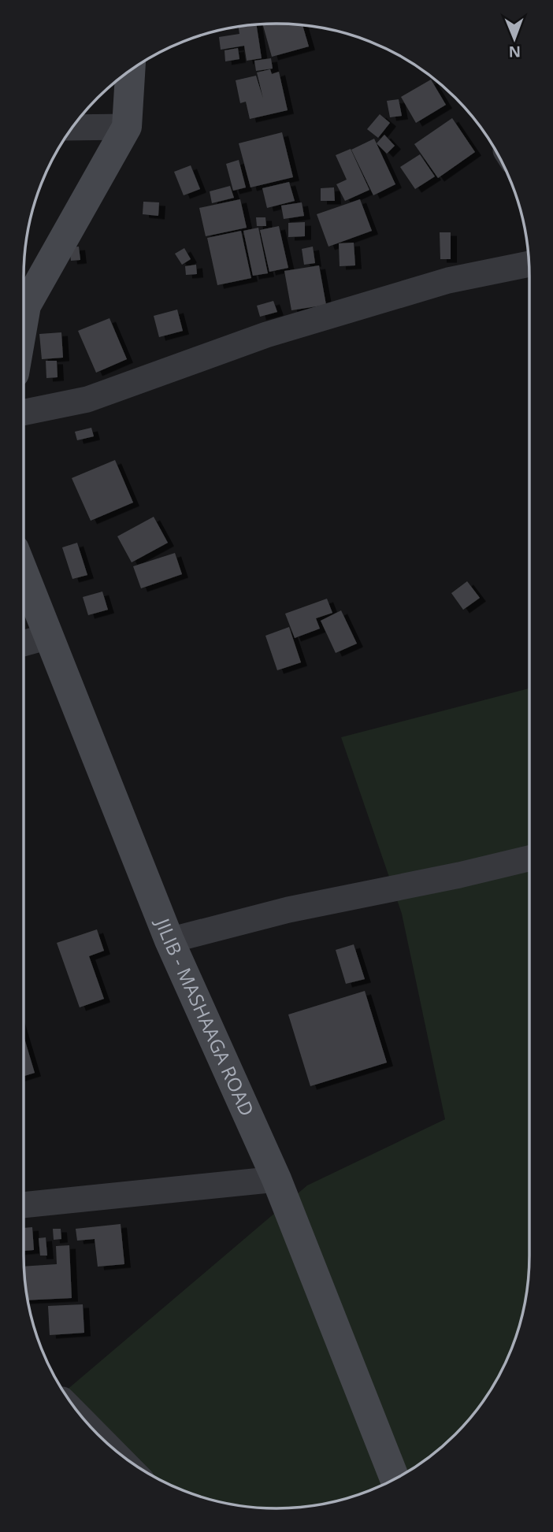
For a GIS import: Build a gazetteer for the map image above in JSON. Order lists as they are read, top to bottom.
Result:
{
  "streets": {
    "main road": ["JILIB - MASHAAGA ROAD"]
  },
  "north": "bottom"
}
